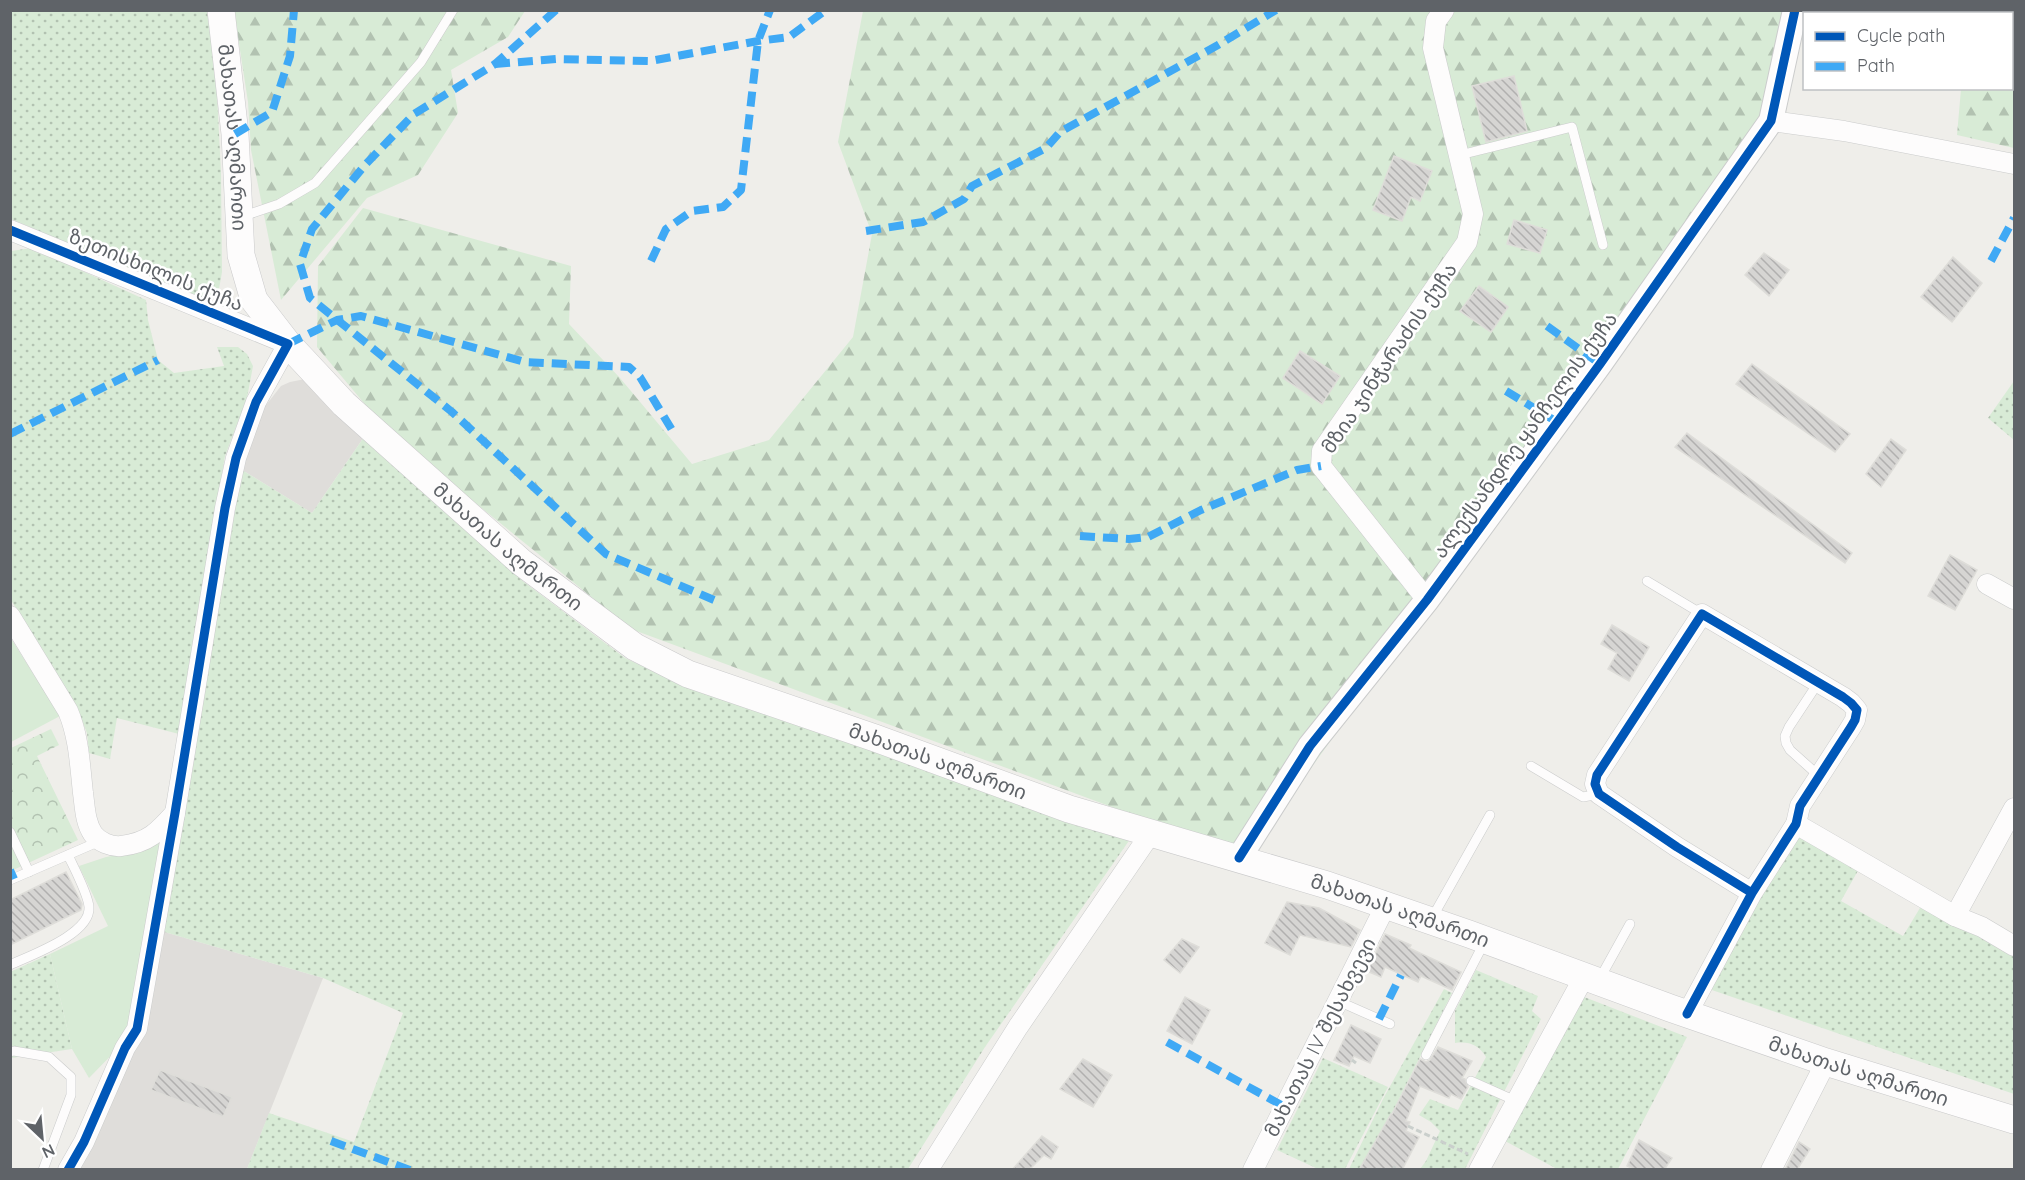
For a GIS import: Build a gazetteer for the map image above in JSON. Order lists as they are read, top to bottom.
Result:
{
  "streets": {
    "main road": ["მახათას აღმართი"],
    "street": [
      "ზეთისხილის ქუჩა",
      "მზია ჯინჭარაძის ქუჩა",
      "ალექსანდრე ყანჩელის ქუჩა",
      "მახათას IV შესახვევი"
    ]
  },
  "crossings": [
    ["მახათას აღმართი", "ზეთისხილის ქუჩა"],
    ["მახათას აღმართი", "ალექსანდრე ყანჩელის ქუჩა"],
    ["მახათას აღმართი", "მახათას IV შესახვევი"],
    ["მზია ჯინჭარაძის ქუჩა", "ალექსანდრე ყანჩელის ქუჩა"]
  ],
  "legend": ["Cycle path", "Path"],
  "north": "bottom right"
}
